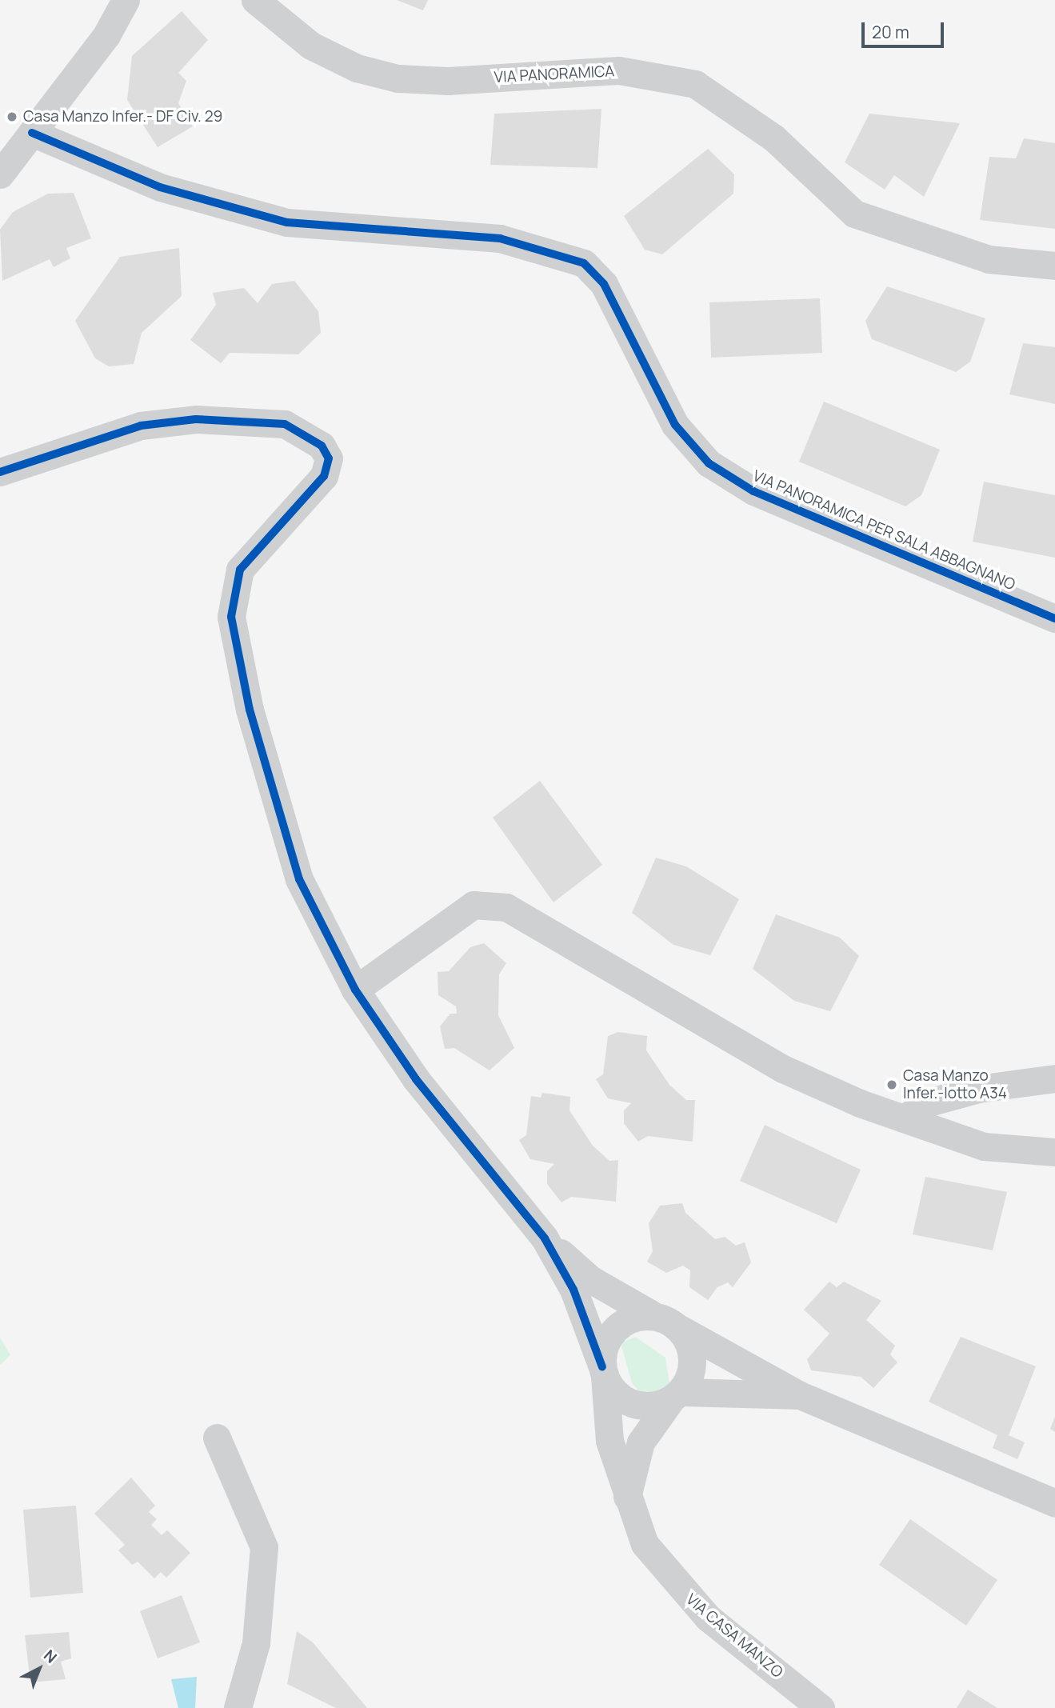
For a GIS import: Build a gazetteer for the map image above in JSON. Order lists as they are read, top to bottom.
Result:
{
  "streets": {
    "street": ["VIA PANORAMICA", "VIA PANORAMICA PER SALA ABBAGNANO", "VIA CASA MANZO"]
  },
  "places": ["Casa Manzo Infer.- DF Civ. 29", "Casa Manzo Infer.-lotto A34"],
  "scale_bar": "20 m",
  "north": "top right"
}
